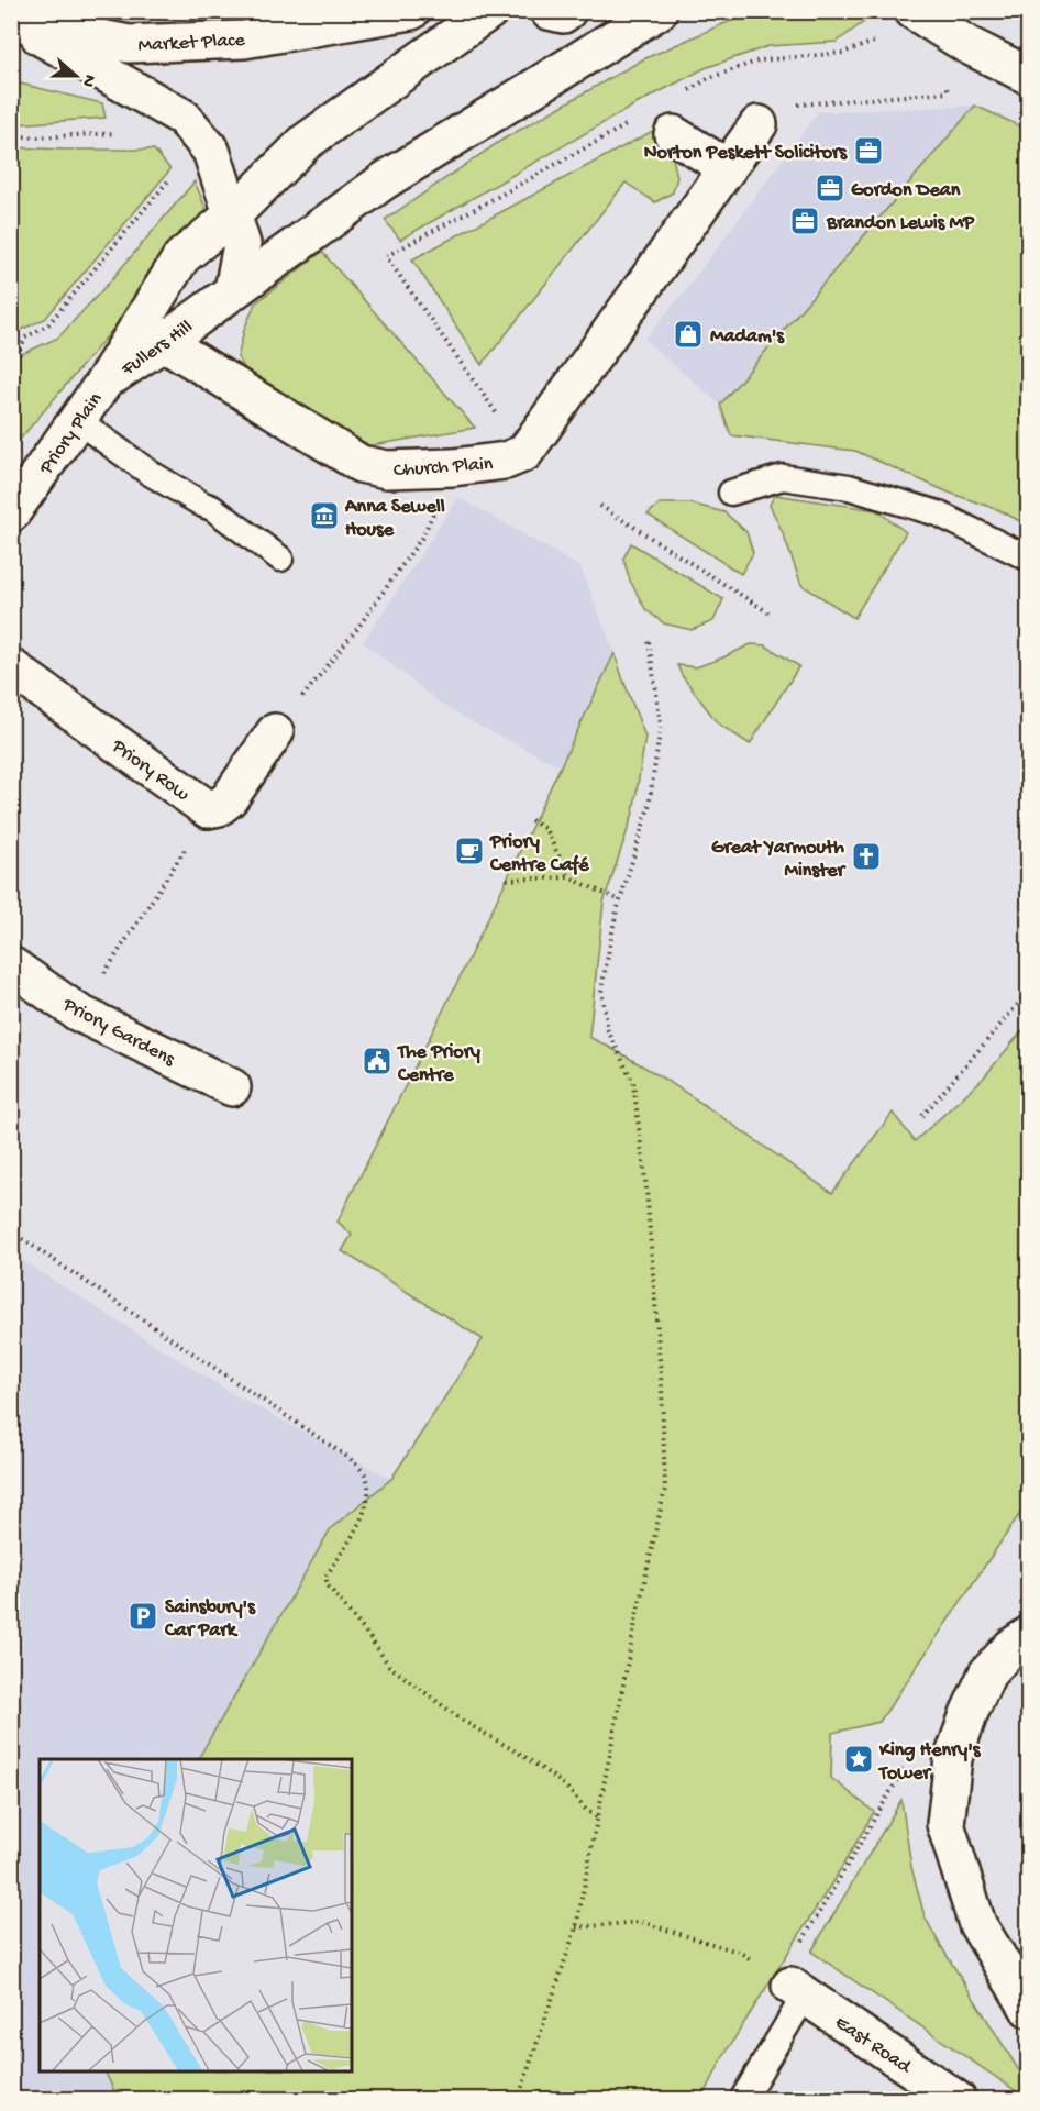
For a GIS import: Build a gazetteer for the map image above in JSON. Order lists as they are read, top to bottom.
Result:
{
  "streets": {
    "street": [
      "Market Place",
      "Fullers Hill",
      "Priory Plain",
      "Church Plain",
      "Priory Row",
      "Priory Gardens",
      "East Road"
    ]
  },
  "crossings": [
    ["Market Place", "Fullers Hill"],
    ["Fullers Hill", "Priory Plain"],
    ["Fullers Hill", "Church Plain"]
  ],
  "places": {
    "office": ["Norton Peskett Solicitors", "Gordon Dean", "Brandon Lewis MP"],
    "shop": ["Madam's"],
    "museum": ["Anna Sewell House"],
    "cafe": ["Priory Centre Café"],
    "church": ["Great Yarmouth Minster"],
    "public building": ["The Priory Centre"],
    "parking": ["Sainsbury's Car Park"],
    "place": ["King Henry's Tower"]
  },
  "north": "right"
}
